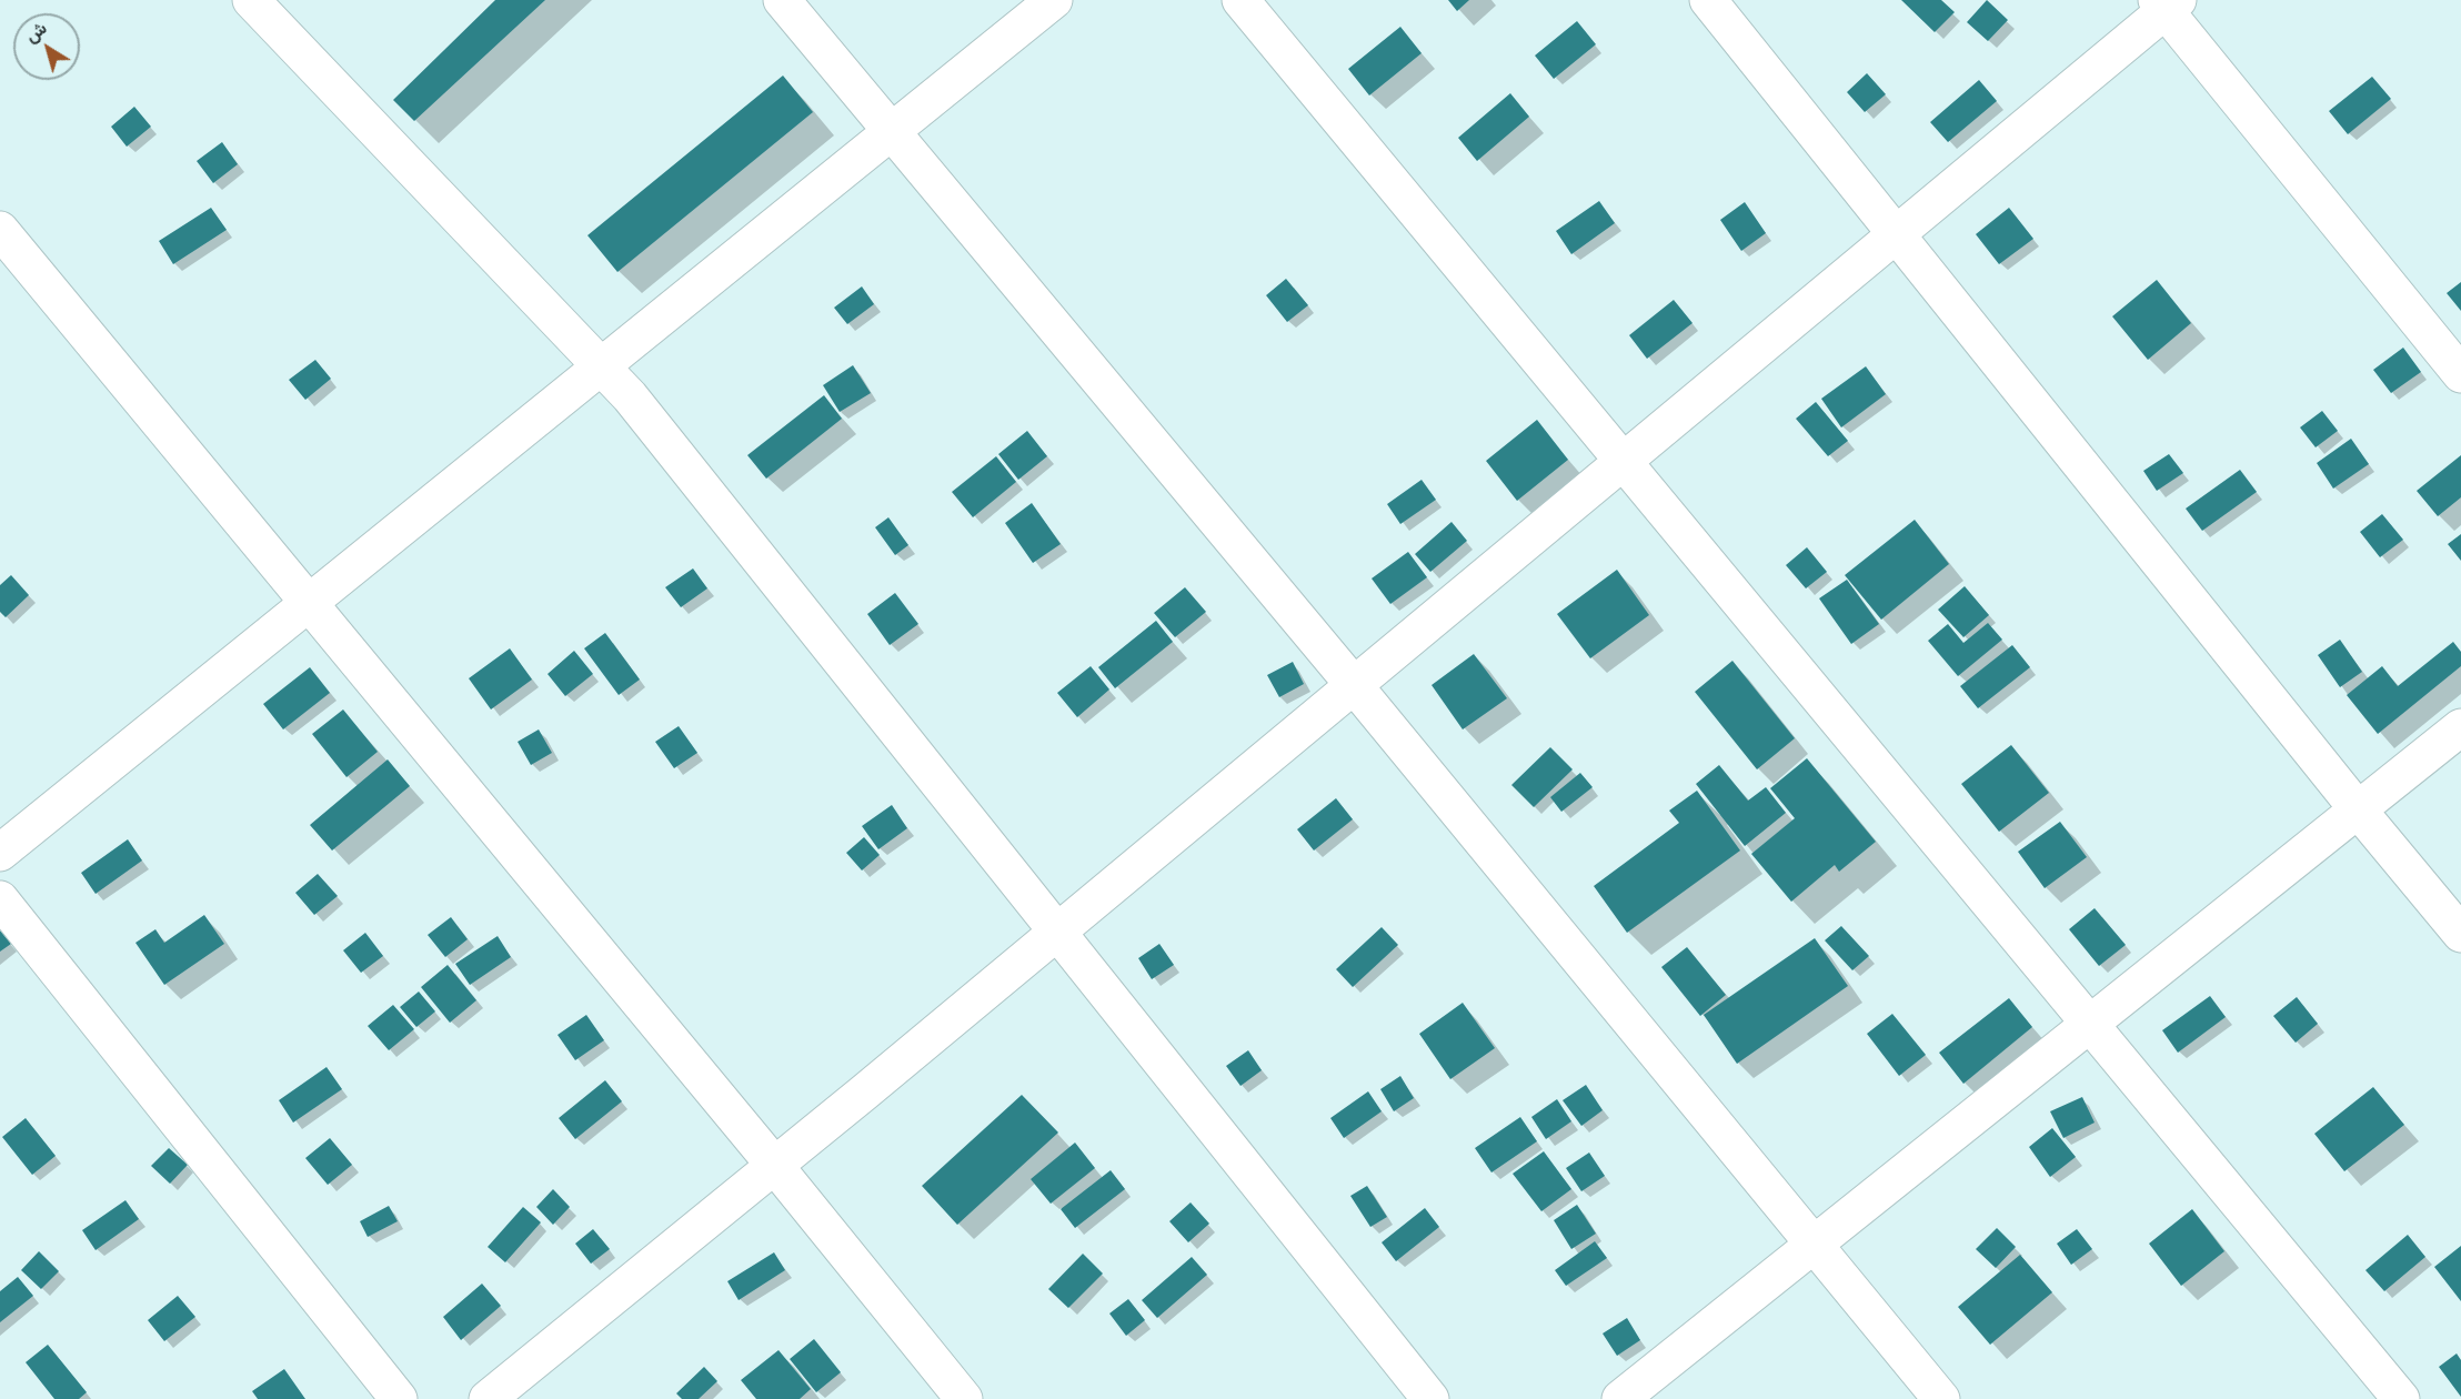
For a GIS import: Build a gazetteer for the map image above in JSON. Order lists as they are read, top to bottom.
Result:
{
  "north": "top left"
}
